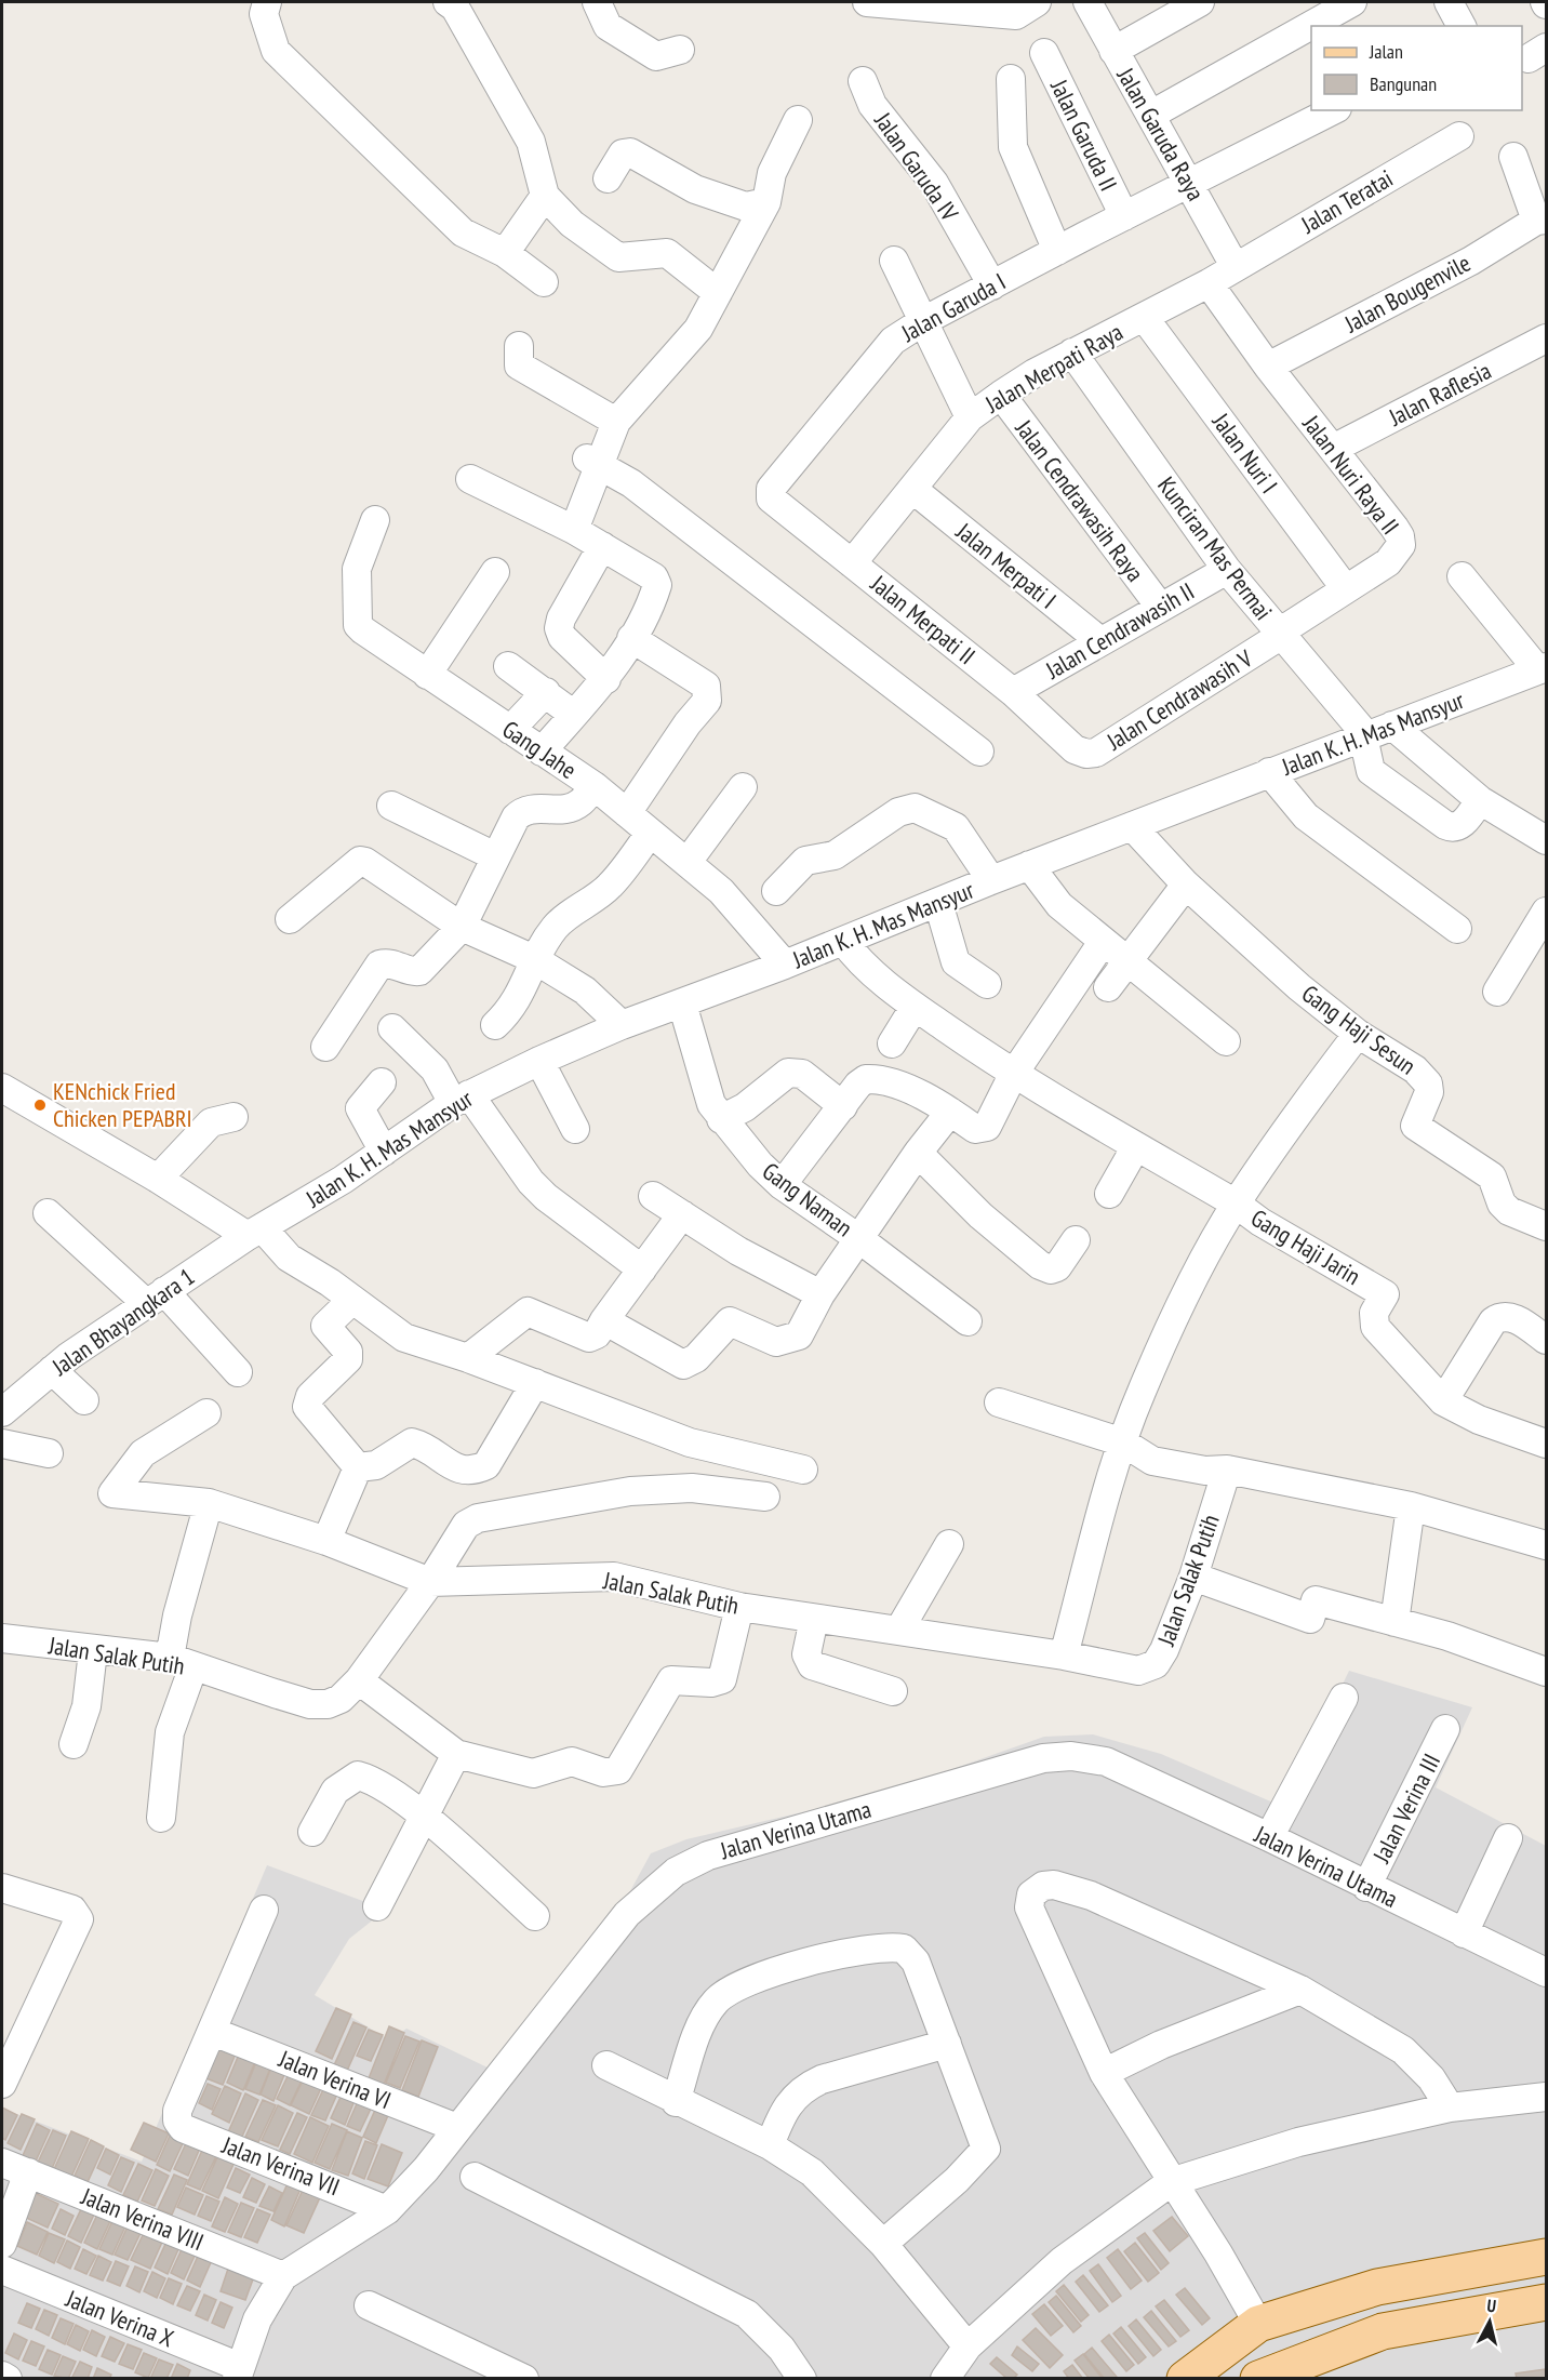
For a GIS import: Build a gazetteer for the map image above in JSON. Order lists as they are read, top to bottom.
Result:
{
  "streets": {
    "street": [
      "Jalan Garuda Raya",
      "Jalan Garuda II",
      "Jalan Garuda IV",
      "Jalan Teratai",
      "Jalan Bougenvile",
      "Jalan Garuda I",
      "Jalan Merpati Raya",
      "Jalan Raflesia",
      "Jalan Nuri I",
      "Jalan Nuri Raya II",
      "Jalan Cendrawasih Raya",
      "Kunciran Mas Permai",
      "Jalan Merpati I",
      "Jalan Merpati II",
      "Jalan Cendrawasih II",
      "Jalan Cendrawasih V",
      "Jalan K. H. Mas Mansyur",
      "Gang Jahe",
      "Gang Haji Sesun",
      "Gang Naman",
      "Gang Haji Jarin",
      "Jalan Bhayangkara 1",
      "Jalan Salak Putih",
      "Jalan Verina III",
      "Jalan Verina Utama",
      "Jalan Verina VI",
      "Jalan Verina VII",
      "Jalan Verina VIII",
      "Jalan Verina X"
    ]
  },
  "crossings": [
    ["Jalan Garuda Raya", "Jalan Teratai"],
    ["Jalan Garuda Raya", "Jalan Garuda I"],
    ["Jalan Garuda Raya", "Jalan Merpati Raya"],
    ["Jalan Garuda II", "Jalan Garuda I"],
    ["Jalan Garuda IV", "Jalan Garuda I"],
    ["Jalan Teratai", "Jalan Merpati Raya"],
    ["Jalan Bougenvile", "Jalan Nuri Raya II"],
    ["Jalan Garuda I", "Jalan Merpati II"],
    ["Jalan Merpati Raya", "Jalan Nuri I"],
    ["Jalan Merpati Raya", "Jalan Nuri Raya II"],
    ["Jalan Merpati Raya", "Jalan Cendrawasih Raya"],
    ["Jalan Merpati Raya", "Kunciran Mas Permai"],
    ["Jalan Merpati Raya", "Jalan Merpati I"],
    ["Jalan Merpati Raya", "Jalan Merpati II"],
    ["Jalan Raflesia", "Jalan Nuri Raya II"],
    ["Jalan Nuri I", "Jalan Nuri Raya II"],
    ["Jalan Nuri Raya II", "Kunciran Mas Permai"],
    ["Jalan Nuri Raya II", "Jalan Cendrawasih V"],
    ["Jalan Cendrawasih Raya", "Jalan Cendrawasih II"],
    ["Kunciran Mas Permai", "Jalan Cendrawasih II"],
    ["Kunciran Mas Permai", "Jalan Cendrawasih V"],
    ["Kunciran Mas Permai", "Jalan K. H. Mas Mansyur"],
    ["Jalan Merpati I", "Jalan Cendrawasih II"],
    ["Jalan Merpati II", "Jalan Cendrawasih II"],
    ["Jalan Merpati II", "Jalan Cendrawasih V"],
    ["Jalan K. H. Mas Mansyur", "Gang Jahe"],
    ["Jalan K. H. Mas Mansyur", "Gang Haji Sesun"],
    ["Jalan K. H. Mas Mansyur", "Gang Naman"],
    ["Jalan K. H. Mas Mansyur", "Gang Haji Jarin"],
    ["Jalan K. H. Mas Mansyur", "Jalan Bhayangkara 1"],
    ["Jalan Verina III", "Jalan Verina Utama"],
    ["Jalan Verina Utama", "Jalan Verina VI"],
    ["Jalan Verina Utama", "Jalan Verina VII"],
    ["Jalan Verina Utama", "Jalan Verina VIII"],
    ["Jalan Verina Utama", "Jalan Verina X"],
    ["Jalan Verina VI", "Jalan Verina VII"]
  ],
  "places": ["KENchick Fried Chicken PEPABRI"],
  "legend": ["Jalan", "Bangunan"],
  "north": "top"
}
